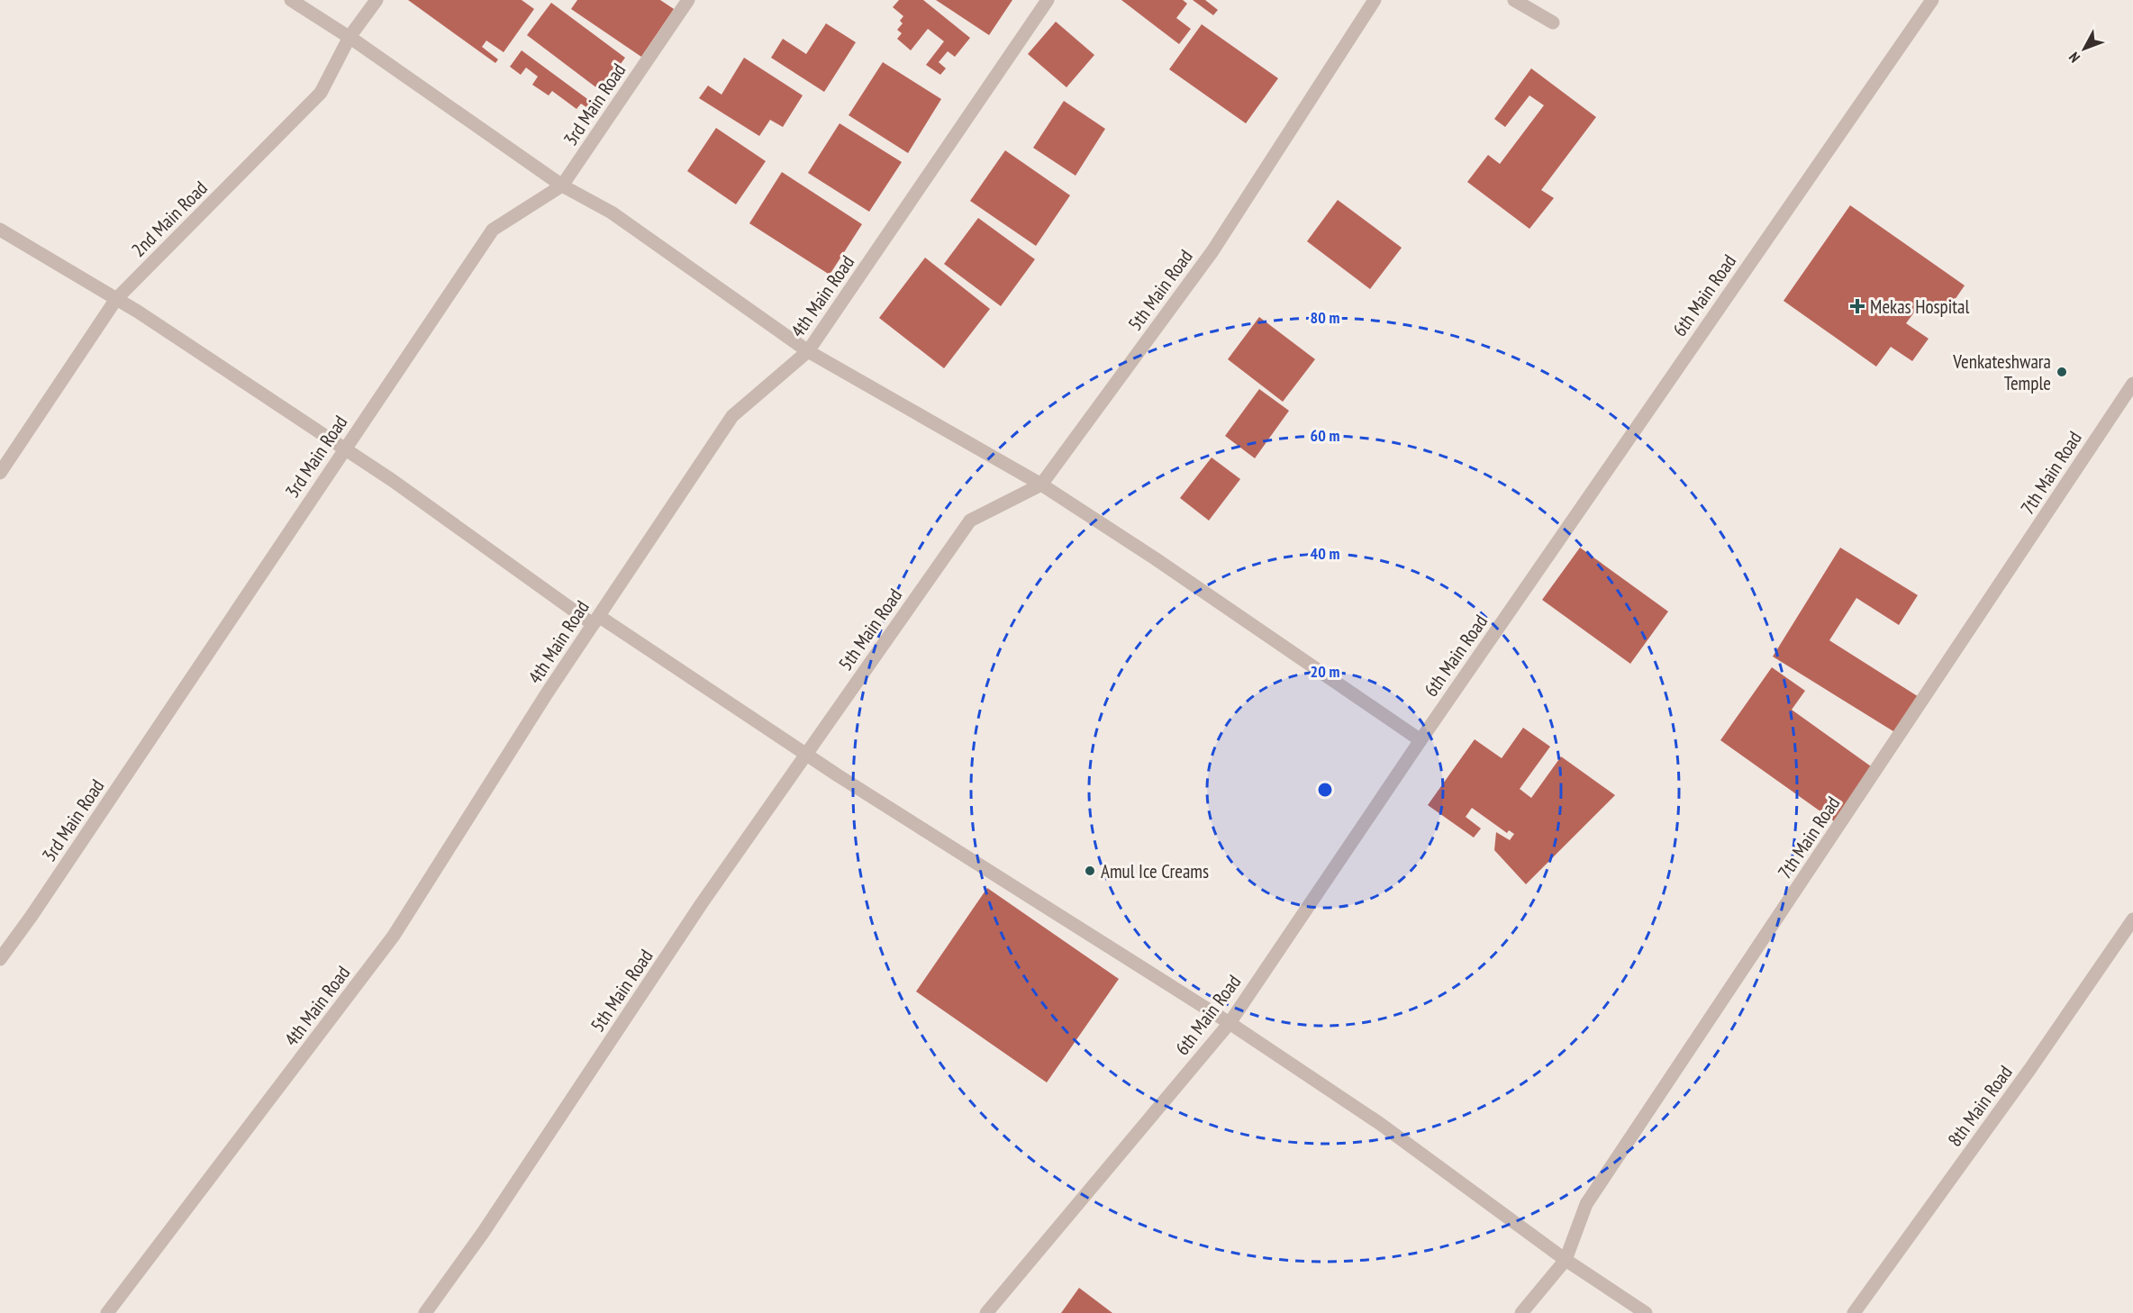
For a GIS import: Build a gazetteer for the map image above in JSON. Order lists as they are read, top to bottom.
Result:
{
  "streets": {
    "street": [
      "3rd Main Road",
      "2nd Main Road",
      "5th Main Road",
      "6th Main Road",
      "4th Main Road",
      "7th Main Road",
      "8th Main Road"
    ]
  },
  "places": {
    "health": ["Mekas Hospital"],
    "other": ["Venkateshwara Temple", "Amul Ice Creams"]
  },
  "north": "bottom left",
  "rings": [
    "80 m",
    "60 m",
    "40 m",
    "20 m"
  ]
}
